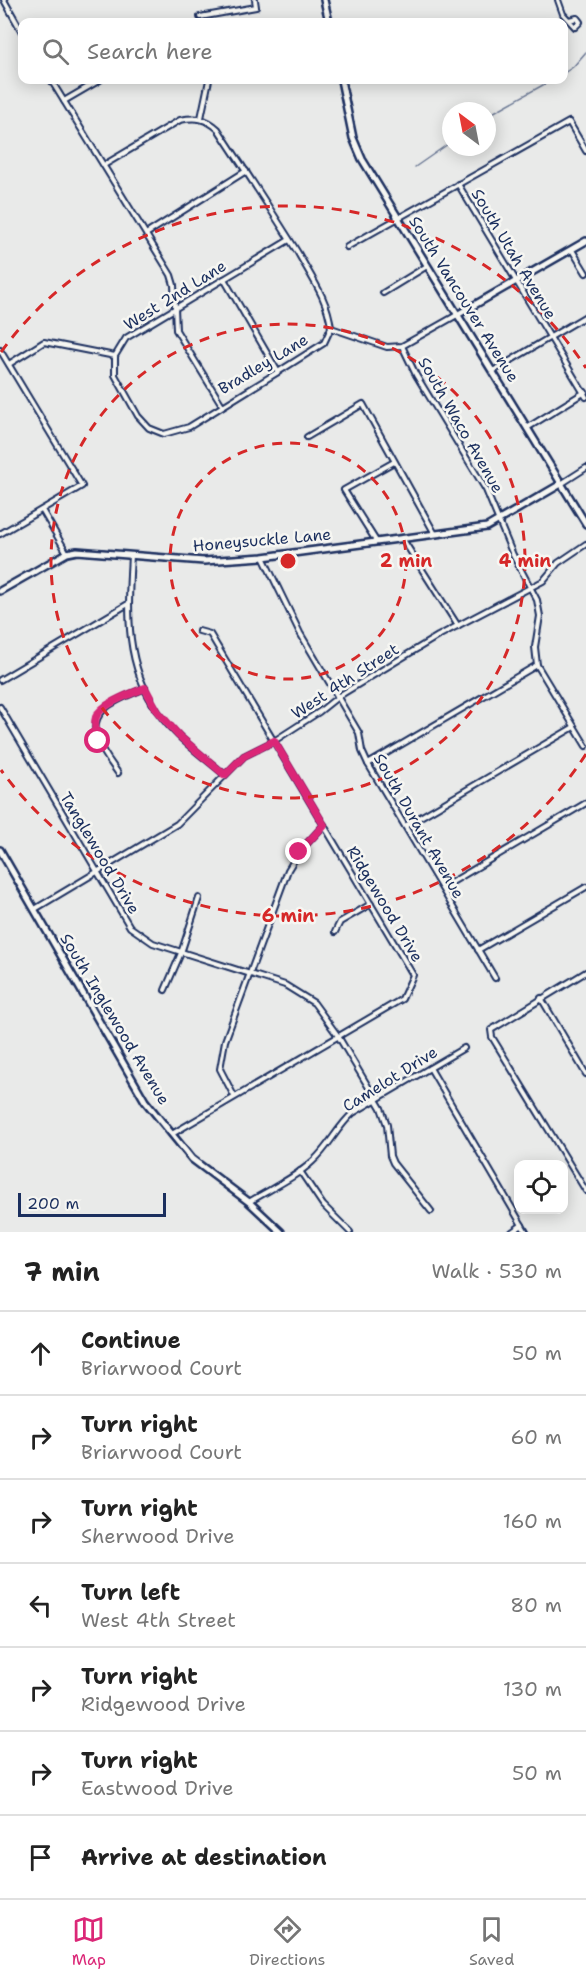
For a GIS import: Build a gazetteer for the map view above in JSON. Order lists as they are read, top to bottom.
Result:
{
  "streets": {
    "street": [
      "South Utah Avenue",
      "West 2nd Lane",
      "South Vancouver Avenue",
      "Bradley Lane",
      "South Waco Avenue",
      "Honeysuckle Lane",
      "West 4th Street",
      "South Durant Avenue",
      "Tanglewood Drive",
      "Ridgewood Drive",
      "South Inglewood Avenue",
      "Camelot Drive"
    ]
  },
  "crossings": [
    ["West 2nd Lane", "Bradley Lane"],
    ["South Vancouver Avenue", "Honeysuckle Lane"],
    ["South Waco Avenue", "Honeysuckle Lane"],
    ["South Waco Avenue", "West 4th Street"],
    ["Honeysuckle Lane", "South Durant Avenue"],
    ["West 4th Street", "South Durant Avenue"],
    ["West 4th Street", "Tanglewood Drive"],
    ["West 4th Street", "Ridgewood Drive"],
    ["West 4th Street", "South Inglewood Avenue"],
    ["Tanglewood Drive", "Ridgewood Drive"],
    ["Tanglewood Drive", "Camelot Drive"],
    ["Ridgewood Drive", "South Inglewood Avenue"],
    ["South Inglewood Avenue", "Camelot Drive"]
  ],
  "scale_bar": "200 m",
  "north": "top left",
  "page": {
    "search": "Search here",
    "scale": "200 m",
    "heading": ["7 min", "Walk · 530 m"],
    "list": [
      ["Continue", "Briarwood Court", "50 m"],
      ["Turn right", "Briarwood Court", "60 m"],
      ["Turn right", "Sherwood Drive", "160 m"],
      ["Turn left", "West 4th Street", "80 m"],
      ["Turn right", "Ridgewood Drive", "130 m"],
      ["Turn right", "Eastwood Drive", "50 m"],
      "Arrive at destination"
    ],
    "nav": ["Map", "Directions", "Saved"]
  },
  "rings": ["2 min", "4 min", "6 min"]
}
